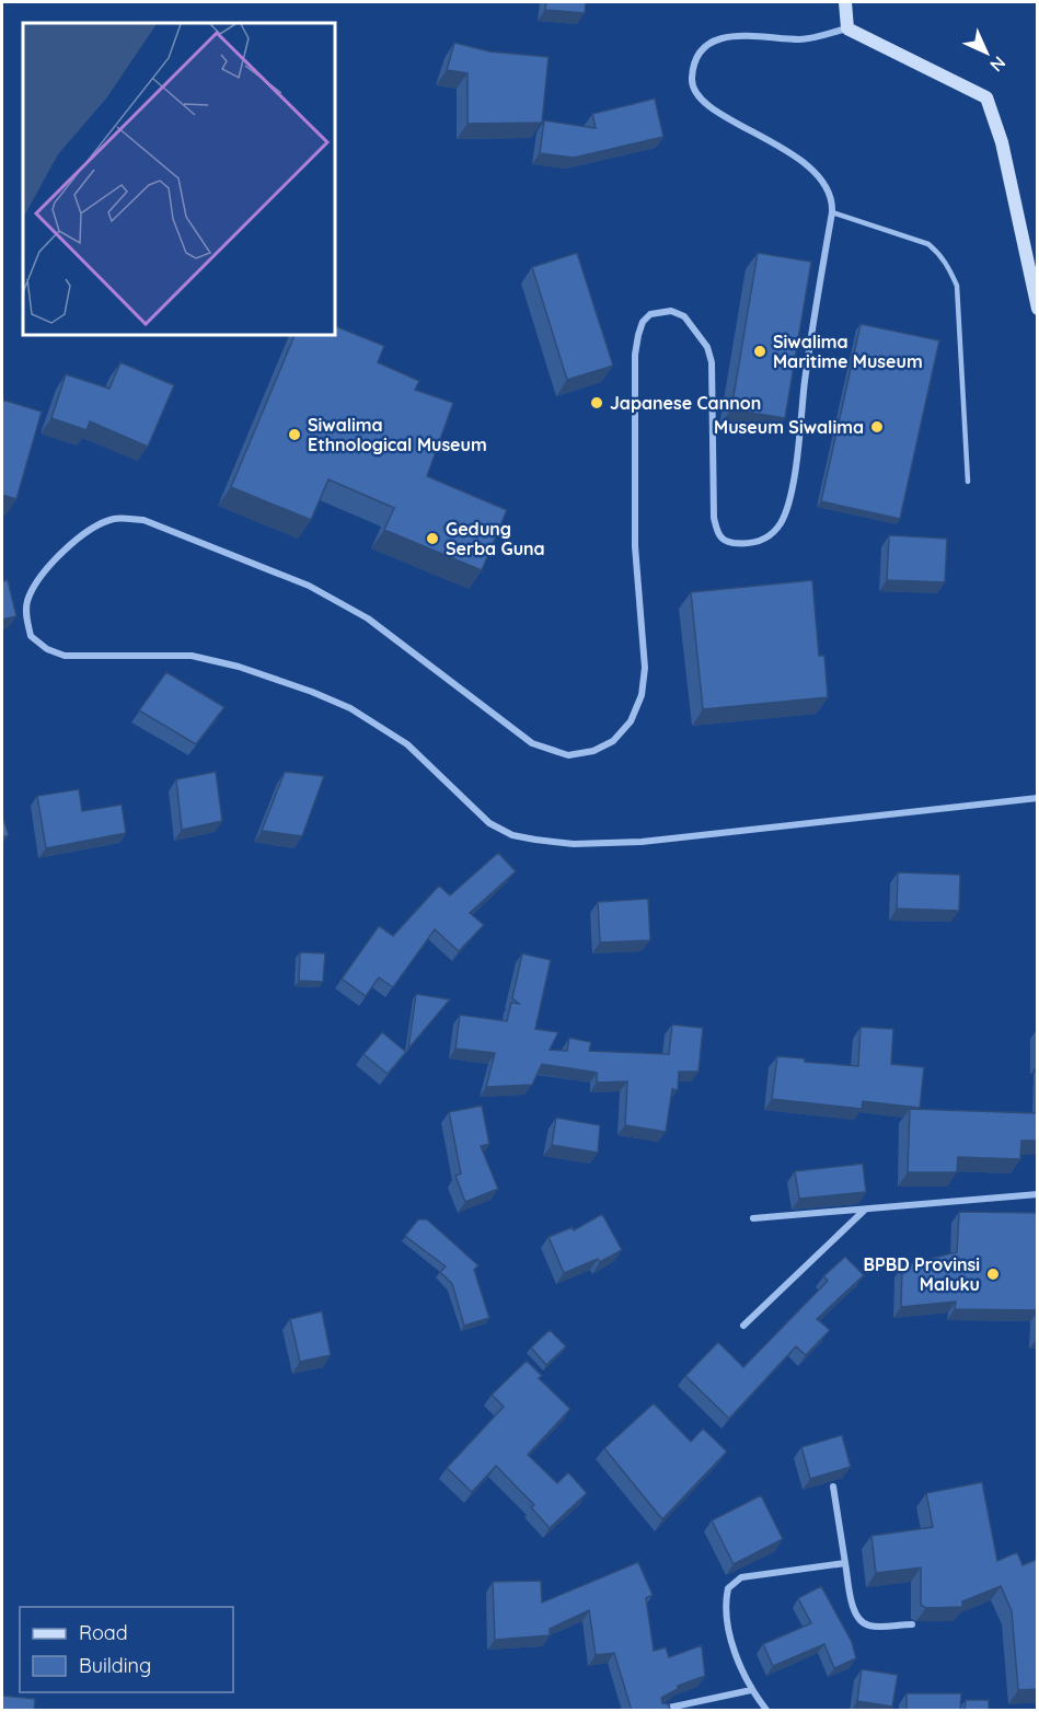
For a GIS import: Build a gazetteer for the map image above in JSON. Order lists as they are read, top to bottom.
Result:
{
  "places": [
    "Siwalima Maritime Museum",
    "Japanese Cannon",
    "Museum Siwalima",
    "Siwalima Ethnological Museum",
    "Gedung Serba Guna",
    "BPBD Provinsi Maluku"
  ],
  "legend": ["Road", "Building"],
  "north": "bottom right"
}
